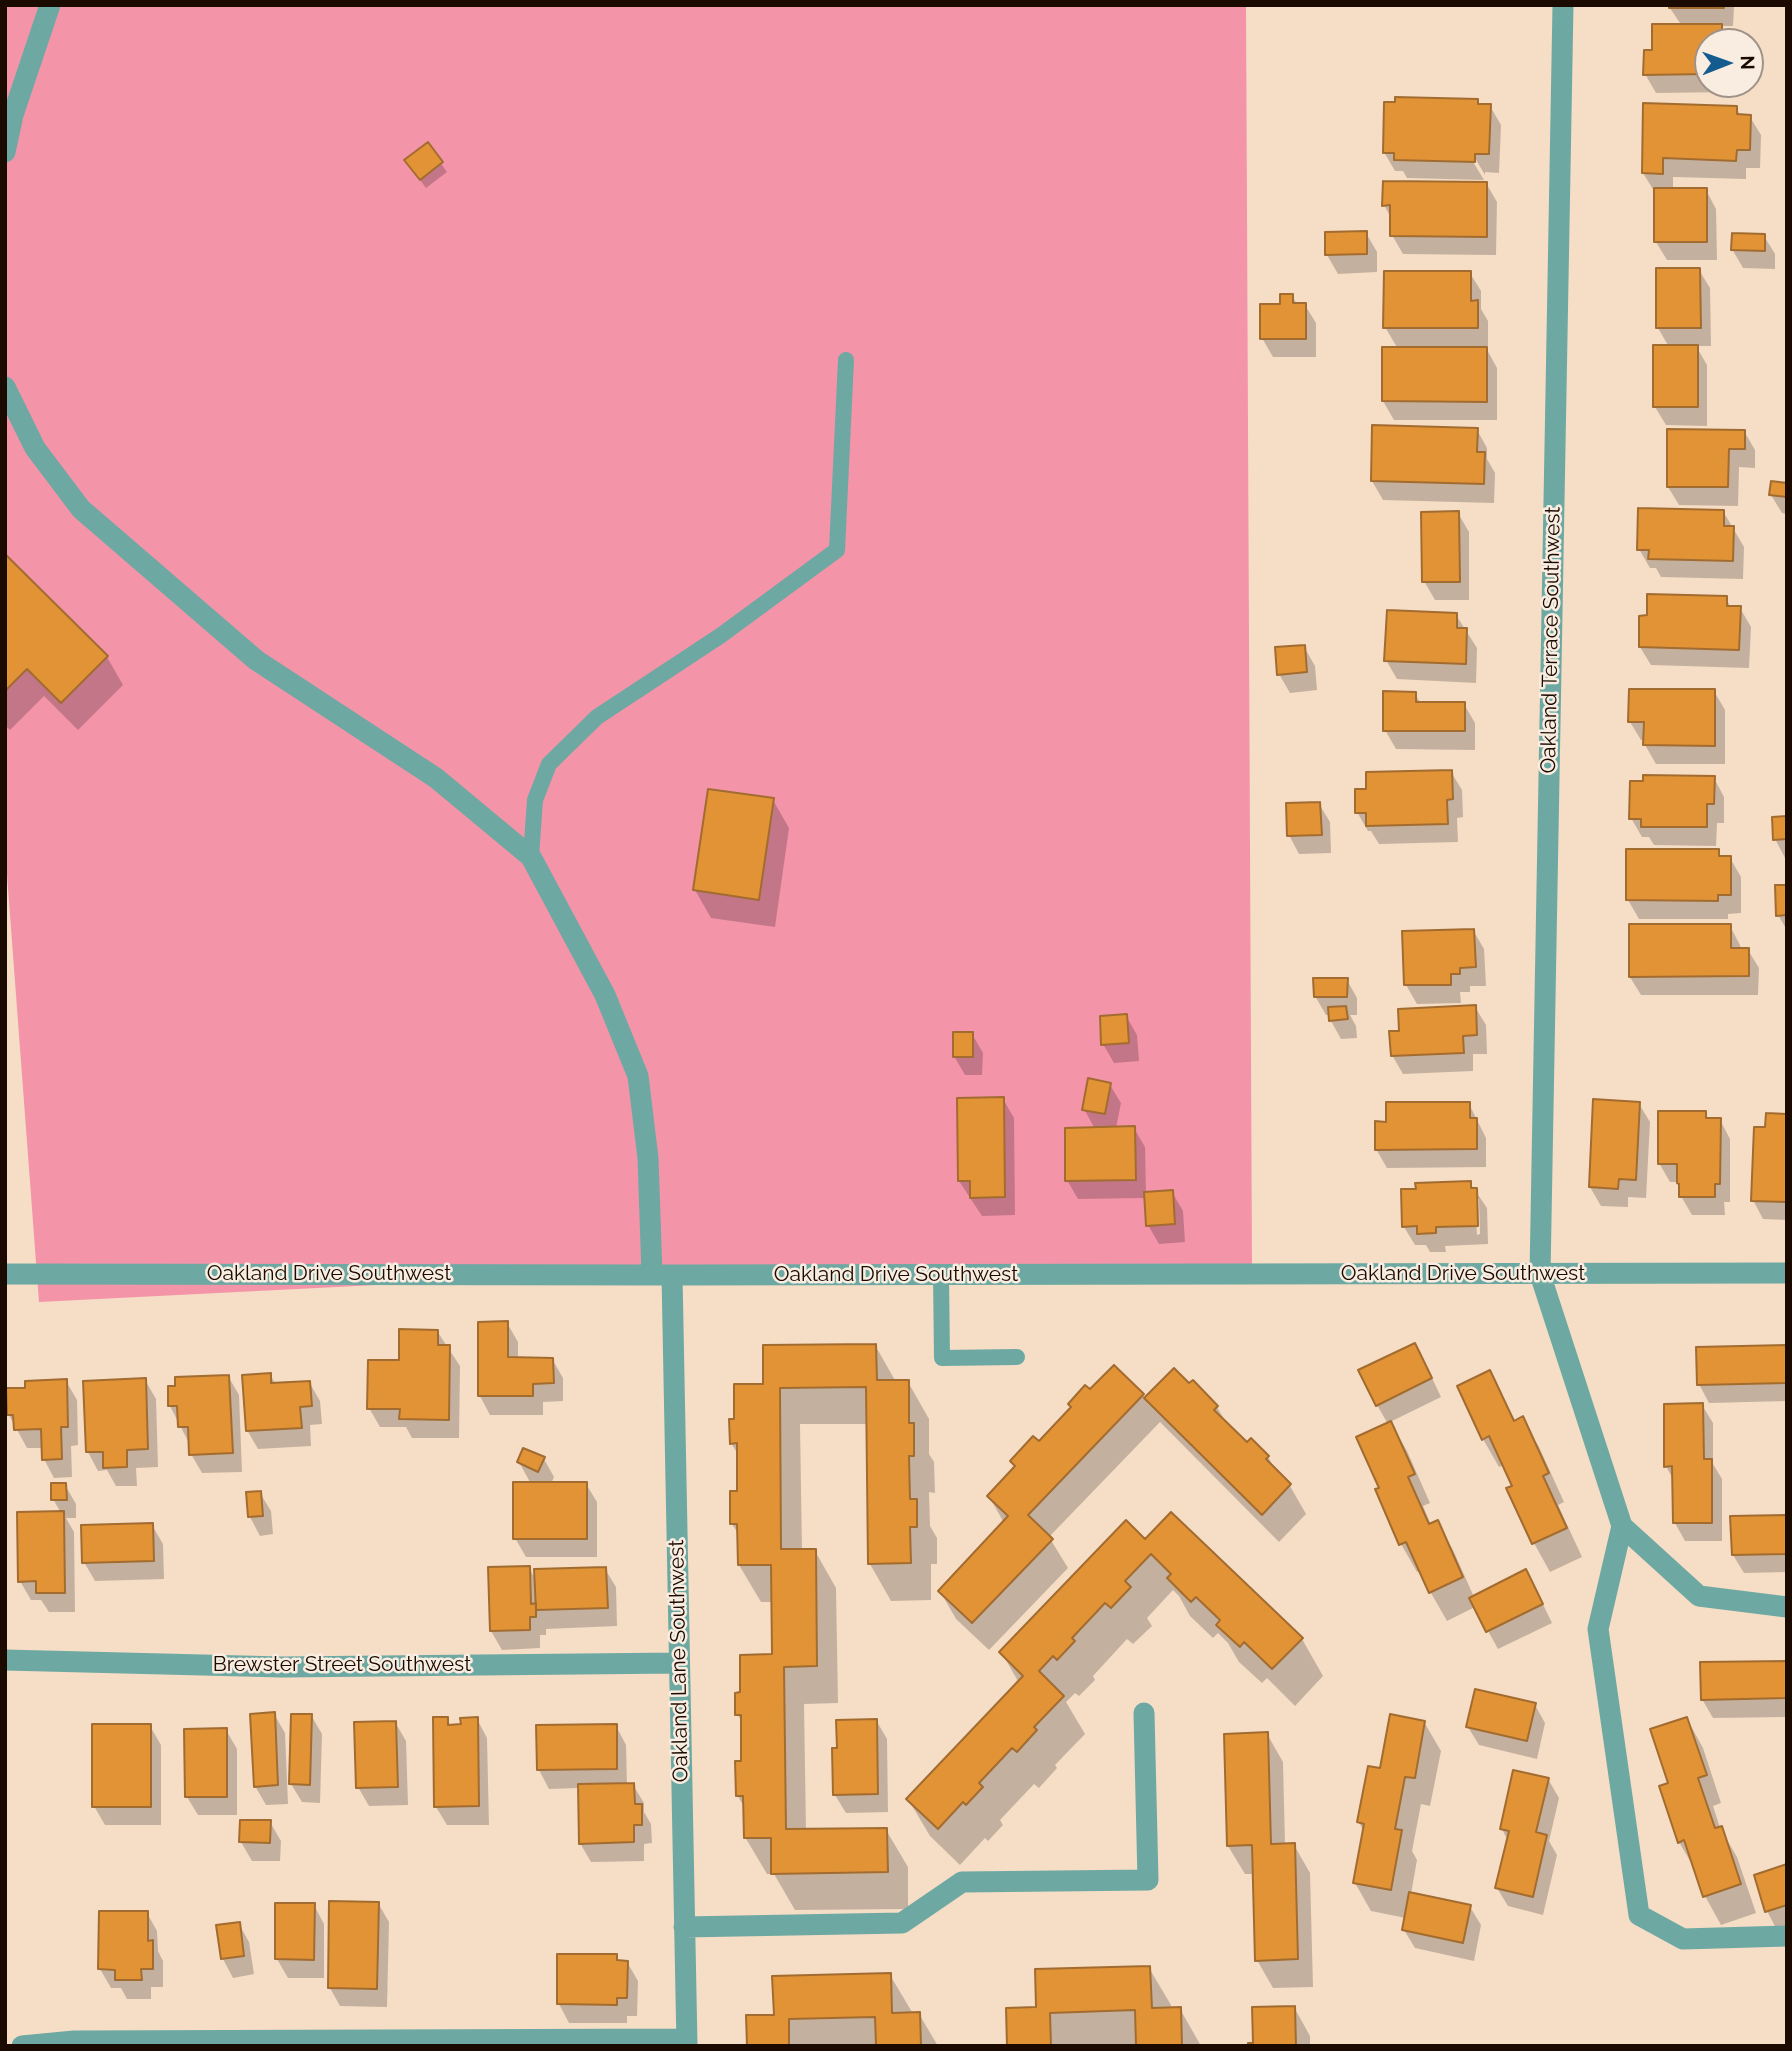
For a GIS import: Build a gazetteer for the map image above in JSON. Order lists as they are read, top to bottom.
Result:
{
  "streets": {
    "street": [
      "Oakland Terrace Southwest",
      "Oakland Drive Southwest",
      "Oakland Lane Southwest",
      "Brewster Street Southwest"
    ]
  },
  "crossings": [
    ["Oakland Terrace Southwest", "Oakland Drive Southwest"],
    ["Oakland Drive Southwest", "Oakland Lane Southwest"],
    ["Oakland Lane Southwest", "Brewster Street Southwest"]
  ],
  "north": "right"
}
